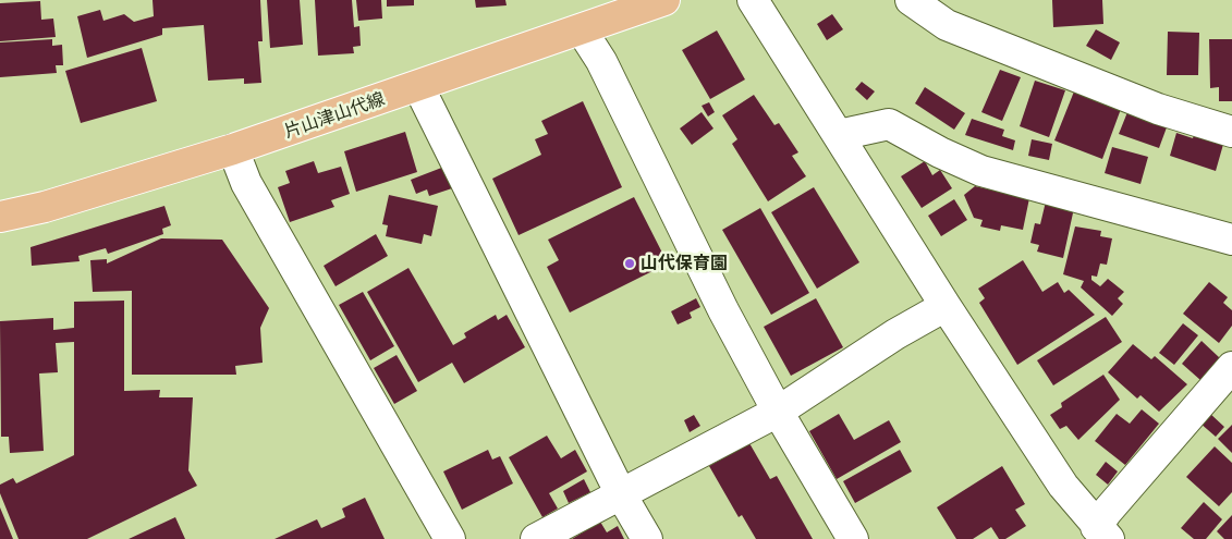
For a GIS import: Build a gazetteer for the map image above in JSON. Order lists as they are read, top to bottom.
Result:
{
  "streets": {
    "main road": ["片山津山代線"]
  },
  "places": ["山代保育園"]
}
